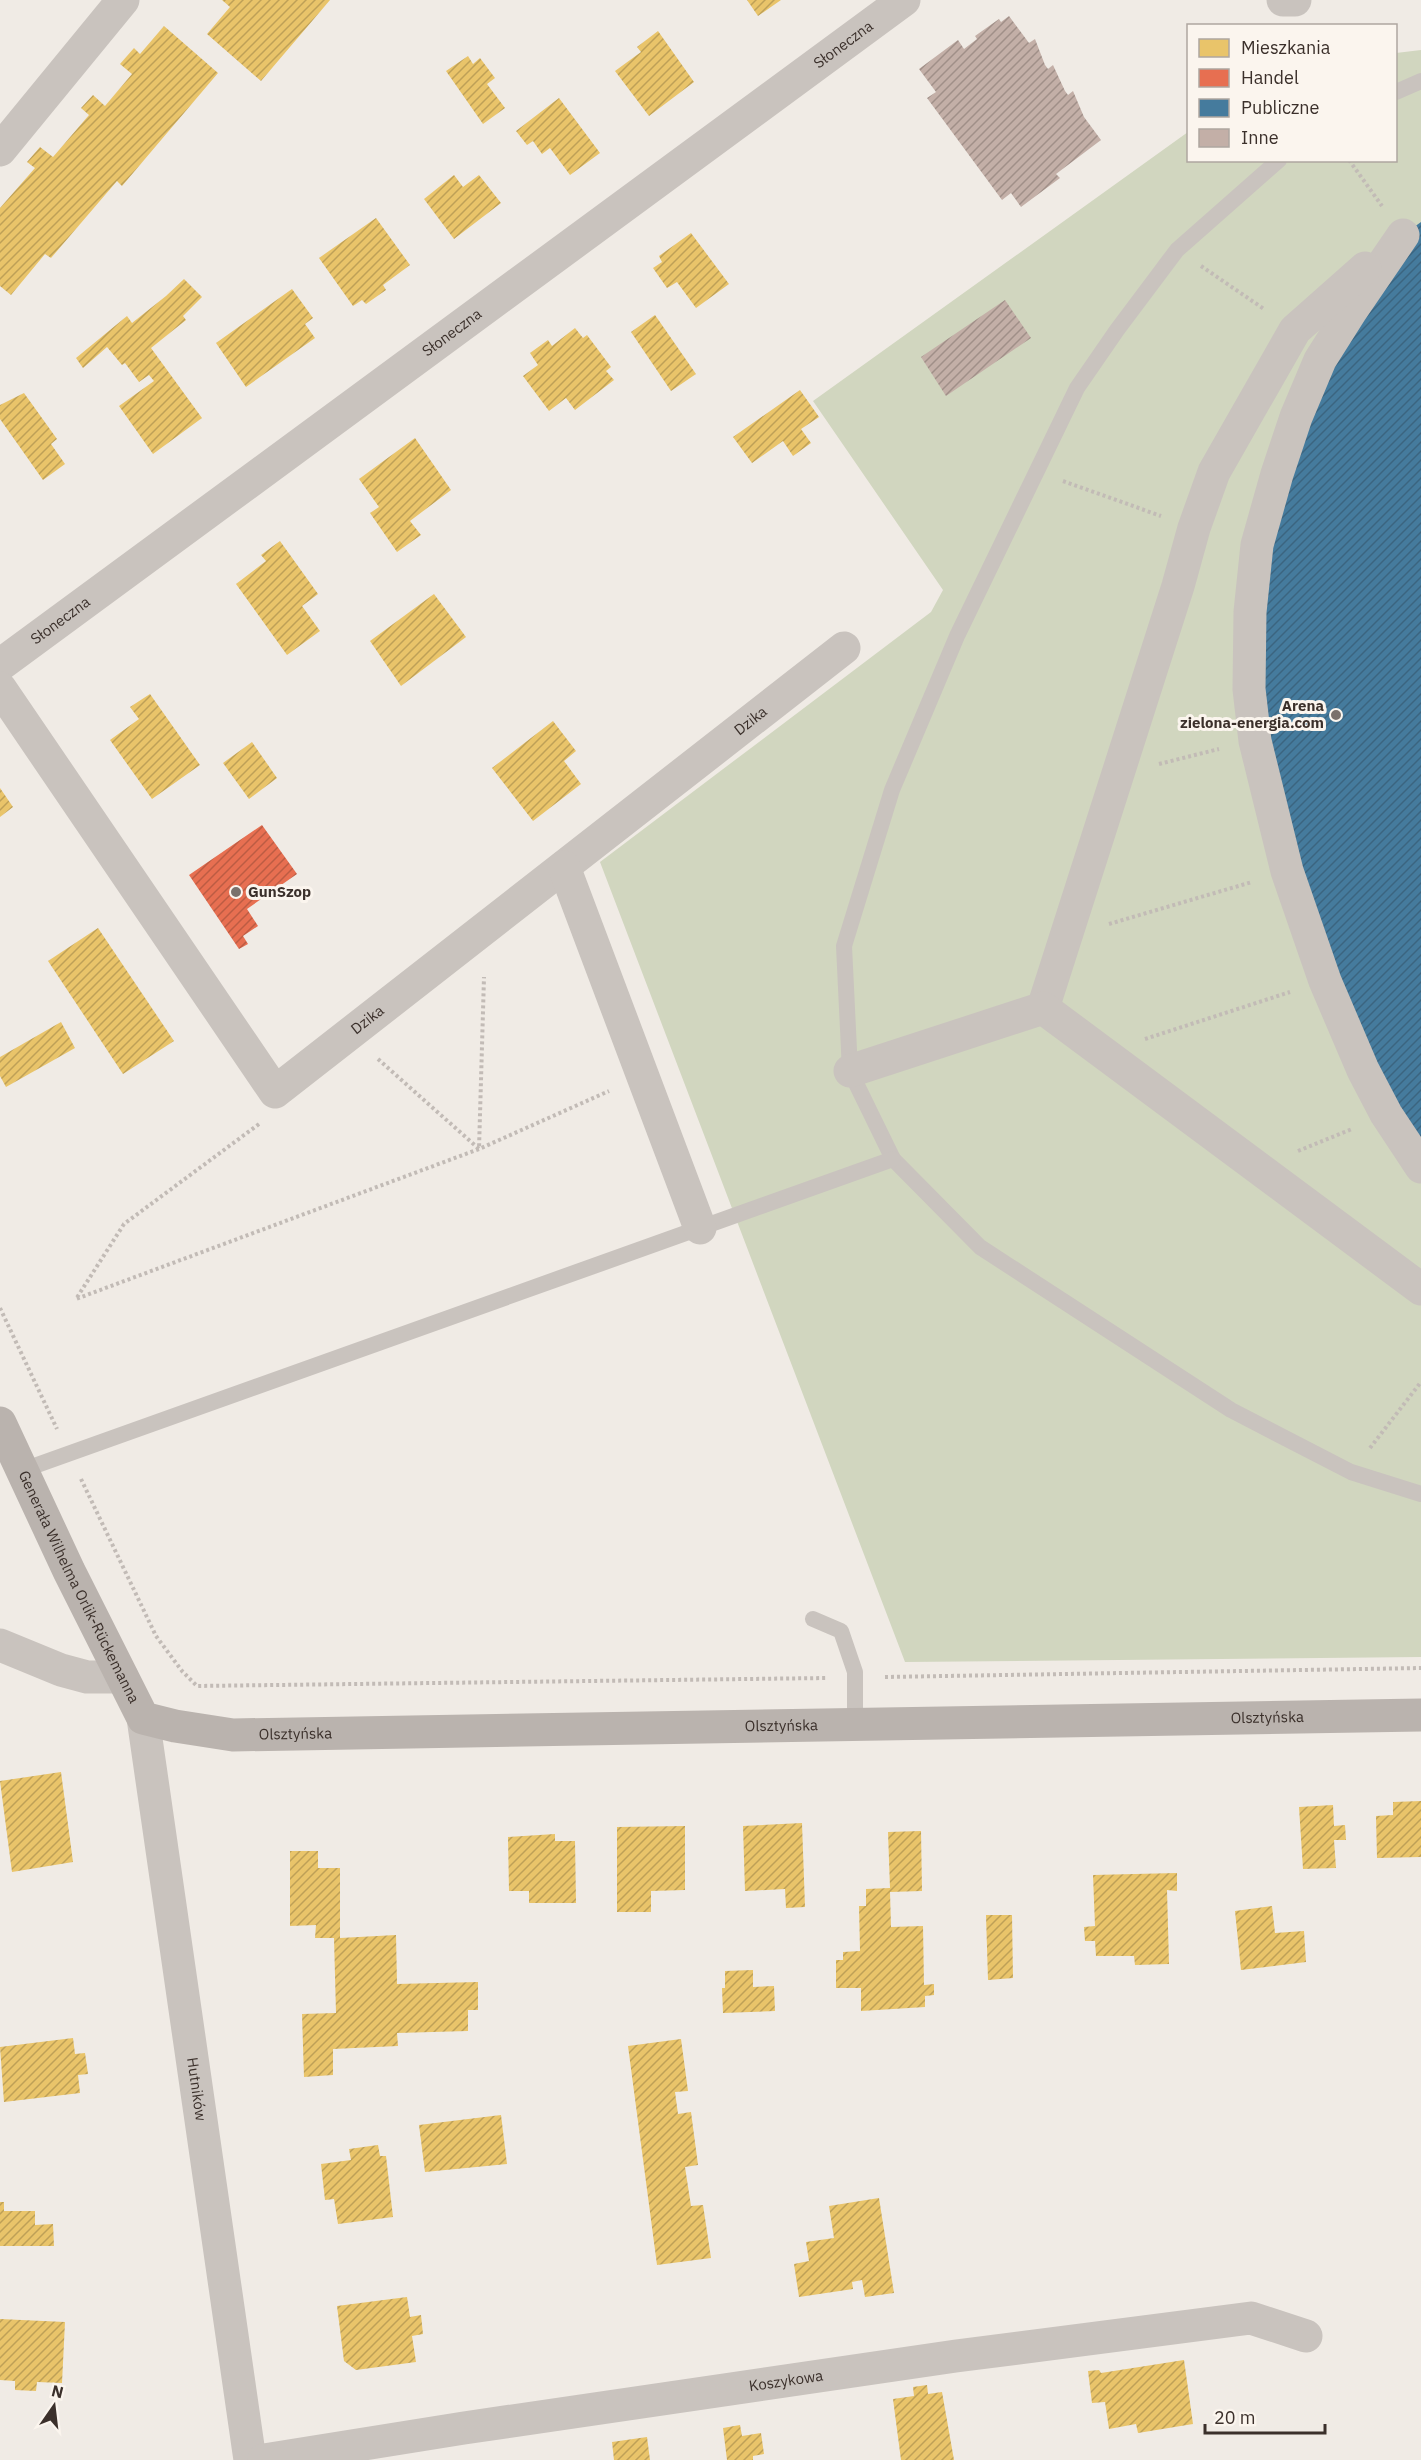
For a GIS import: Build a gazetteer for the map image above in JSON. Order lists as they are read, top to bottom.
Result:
{
  "streets": {
    "street": [
      "Słoneczna",
      "Dzika",
      "Generała Wilhelma Orlik-Rückemanna",
      "Olsztyńska",
      "Hutników",
      "Koszykowa"
    ]
  },
  "crossings": [
    ["Generała Wilhelma Orlik-Rückemanna", "Olsztyńska"],
    ["Generała Wilhelma Orlik-Rückemanna", "Hutników"],
    ["Olsztyńska", "Hutników"]
  ],
  "places": ["Arena zielona-energia.com", "GunSzop"],
  "legend": [
    "Mieszkania",
    "Handel",
    "Publiczne",
    "Inne"
  ],
  "scale_bar": "20 m",
  "north": "top"
}
